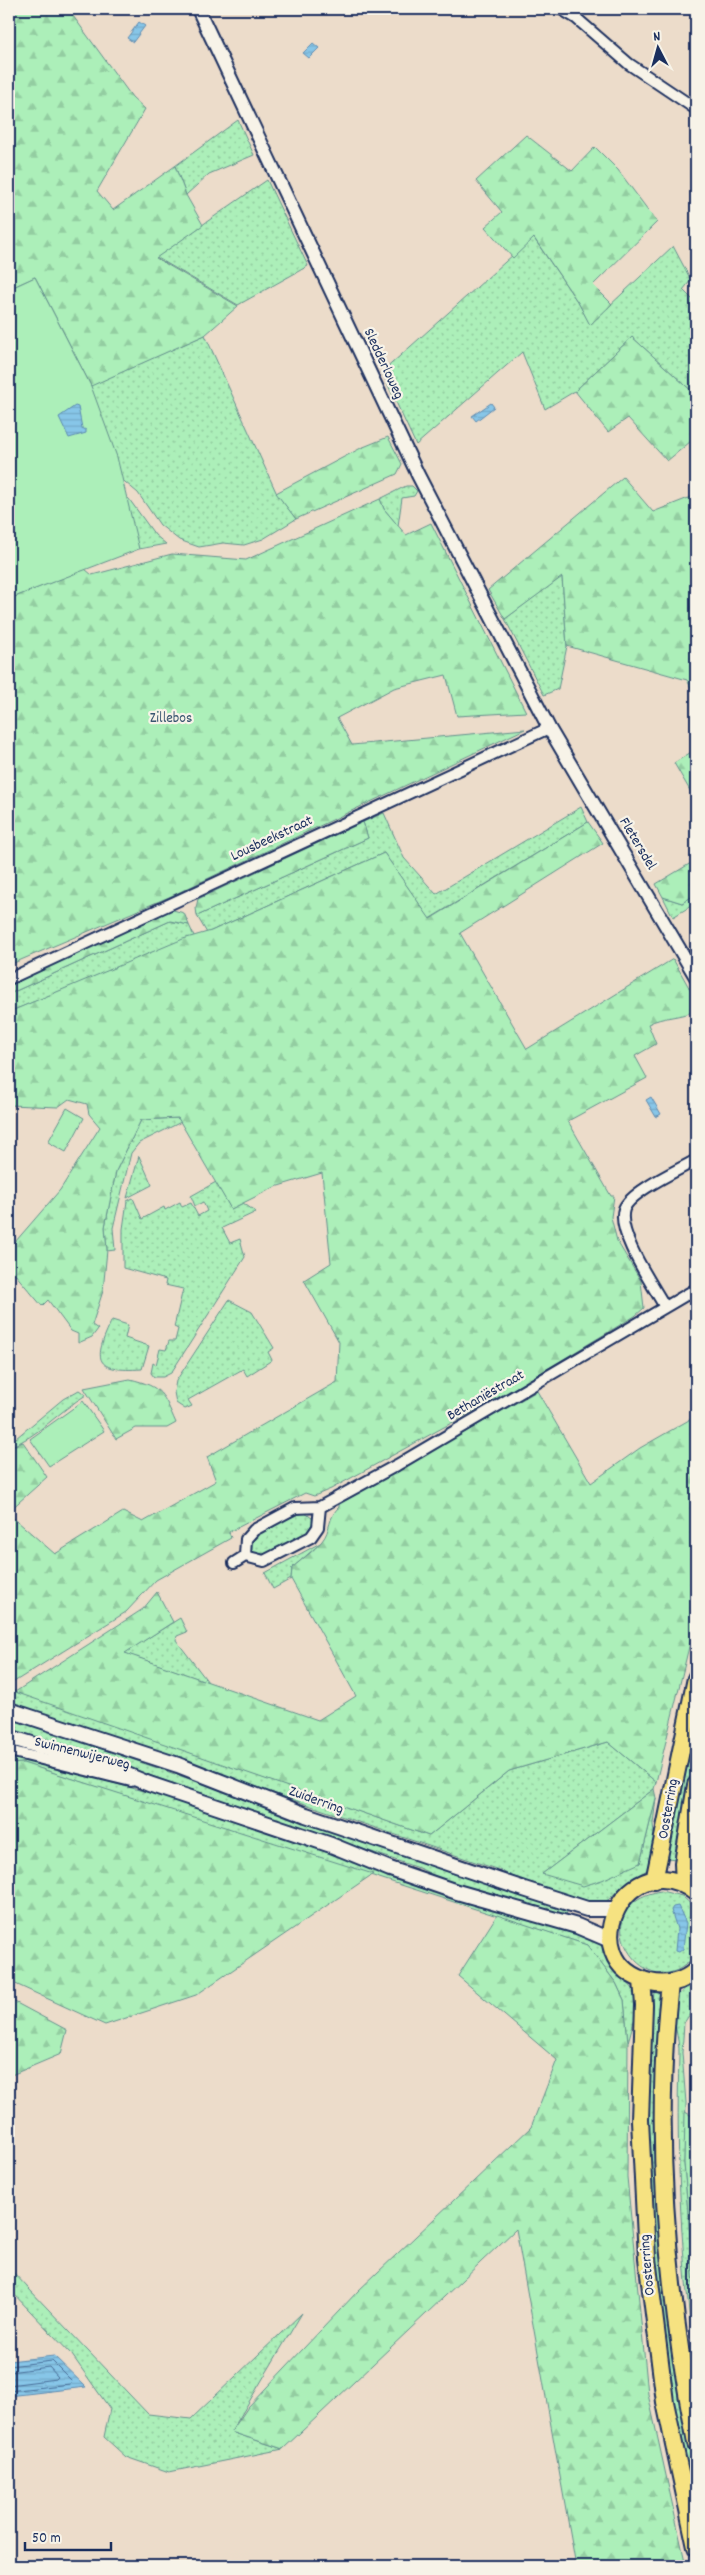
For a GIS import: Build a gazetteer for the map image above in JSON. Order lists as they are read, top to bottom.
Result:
{
  "streets": {
    "main road": ["Zuiderring", "Oosterring"],
    "street": [
      "Sledderloweg",
      "Lousbeekstraat",
      "Fletersdel",
      "Bethaniëstraat",
      "Swinnenwijerweg"
    ]
  },
  "crossings": [
    ["Sledderloweg", "Lousbeekstraat"],
    ["Sledderloweg", "Fletersdel"],
    ["Lousbeekstraat", "Fletersdel"],
    ["Zuiderring", "Oosterring"]
  ],
  "parks": ["Zillebos"],
  "scale_bar": "50 m",
  "north": "top"
}
